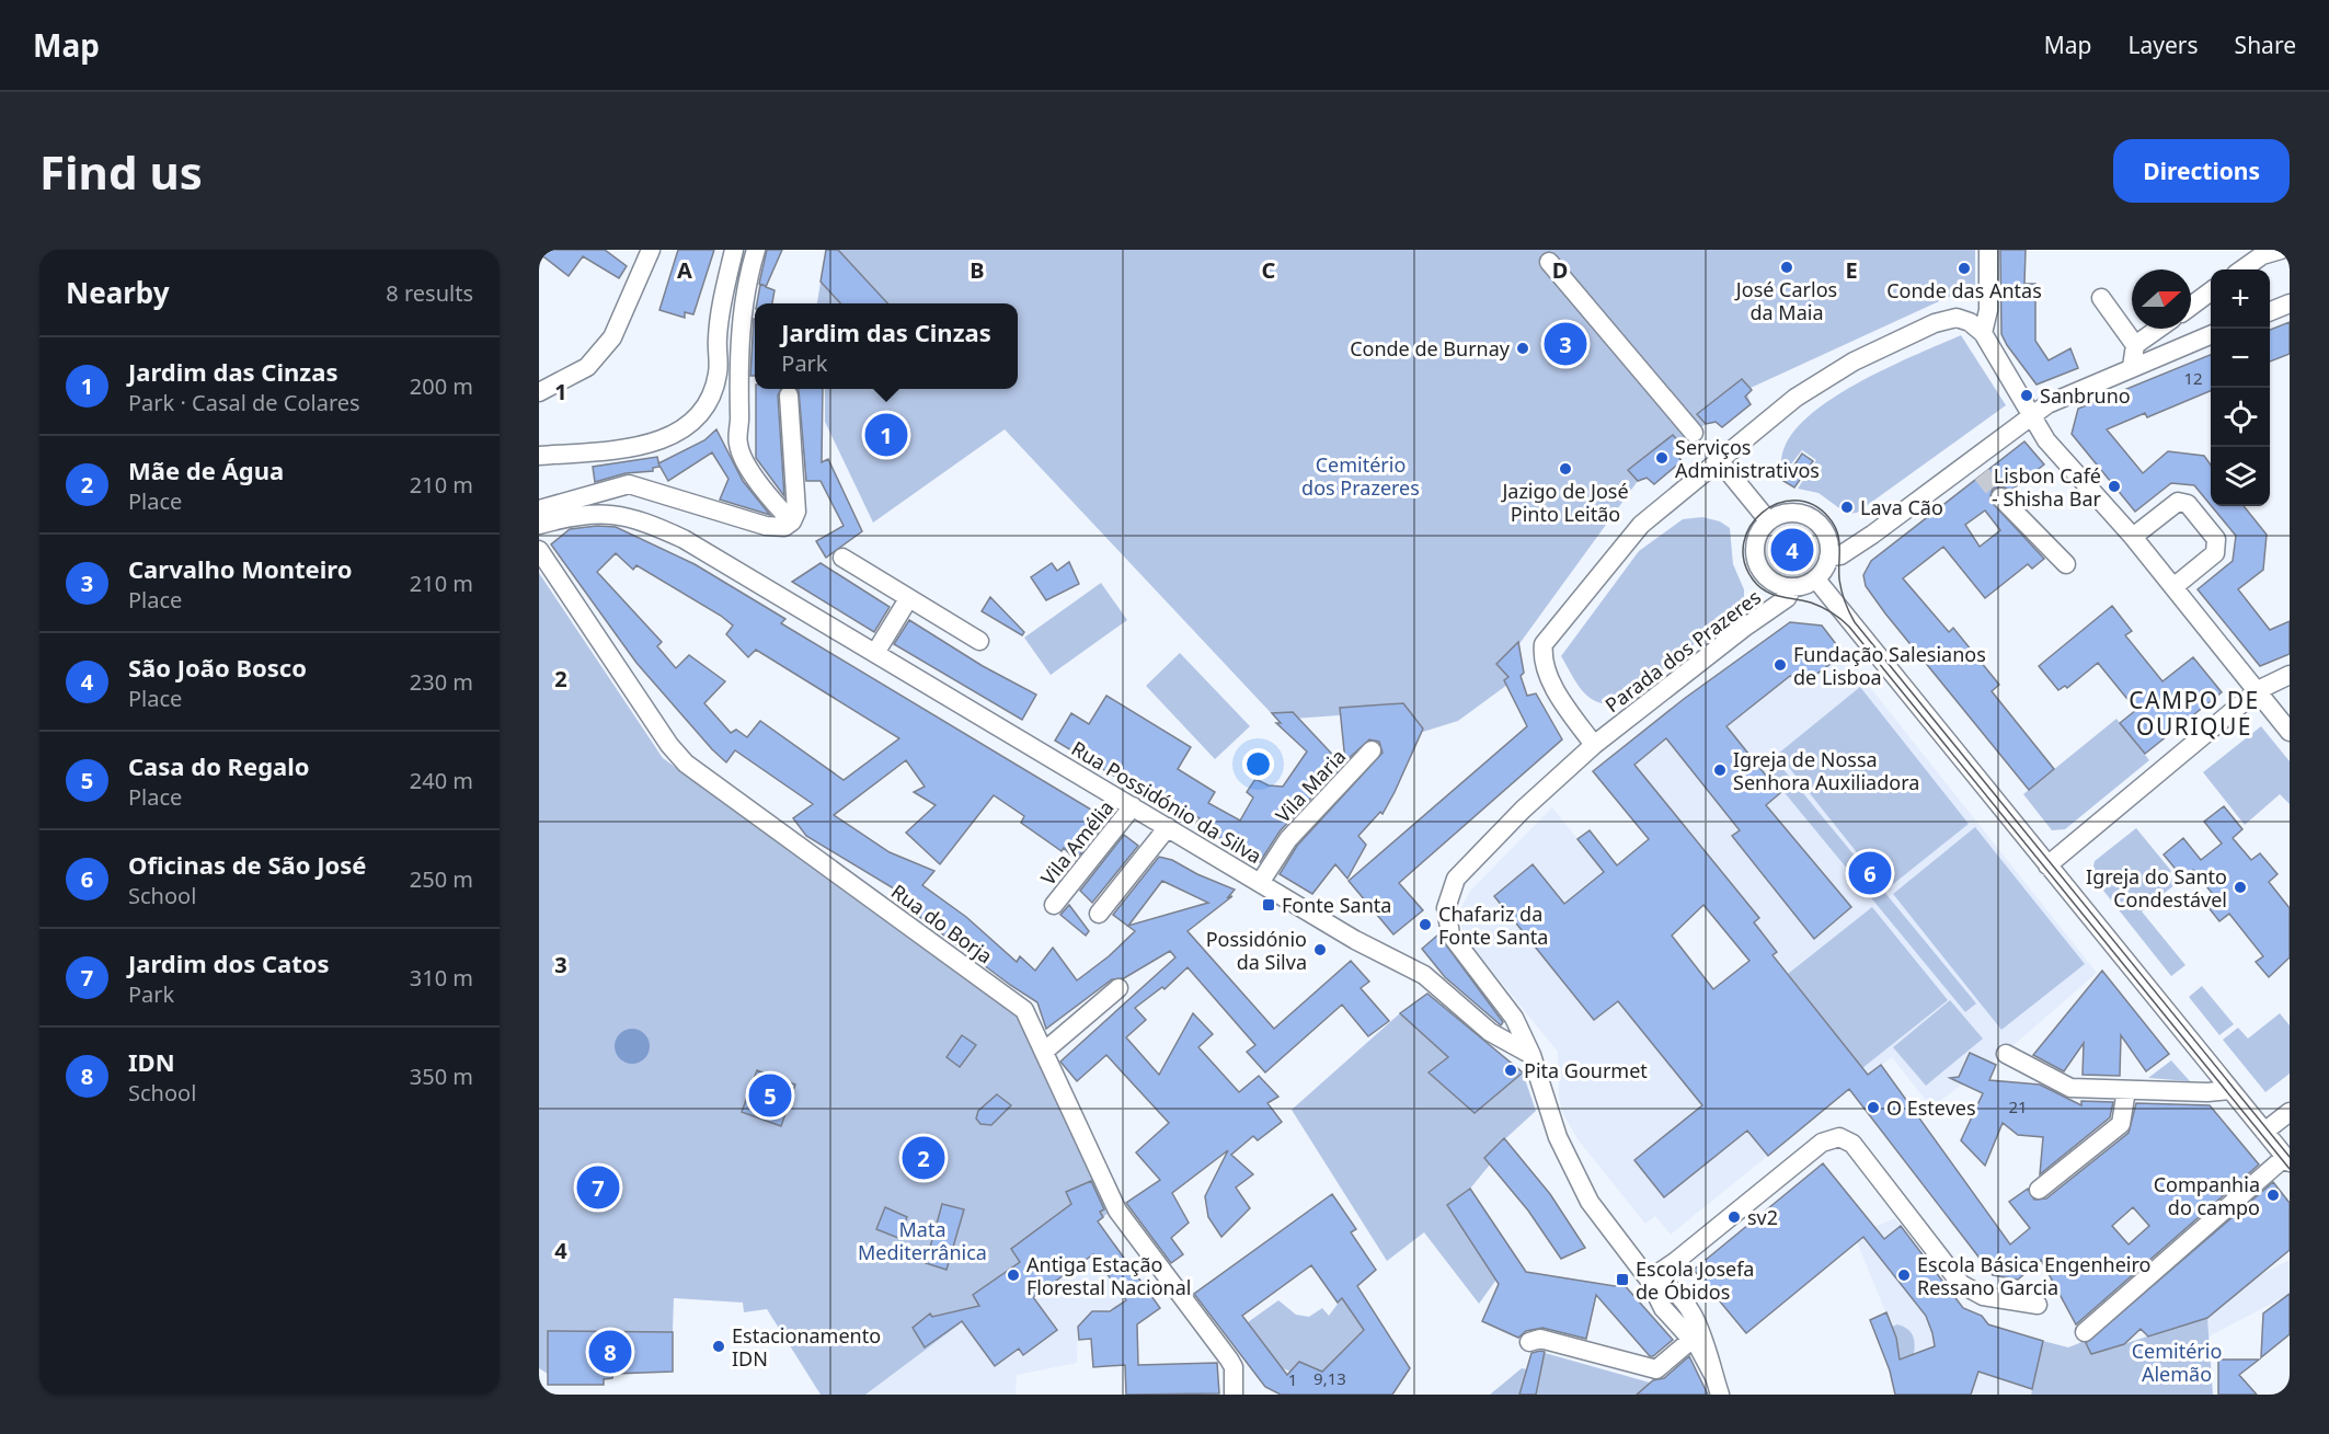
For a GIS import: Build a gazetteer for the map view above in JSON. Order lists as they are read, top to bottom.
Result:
{
  "streets": {
    "street": [
      "Parada dos Prazeres",
      "Vila Maria",
      "Rua Possidónio da Silva",
      "Vila Amélia",
      "Rua do Borja"
    ]
  },
  "crossings": [
    ["Parada dos Prazeres", "Rua Possidónio da Silva"],
    ["Vila Maria", "Rua Possidónio da Silva"],
    ["Rua Possidónio da Silva", "Vila Amélia"]
  ],
  "districts": ["CAMPO DE OURIQUE"],
  "parks": ["Cemitério dos Prazeres", "Mata Mediterrânica", "Cemitério Alemão"],
  "places": {
    "other": [
      "José Carlos da Maia",
      "Conde das Antas",
      "Conde de Burnay",
      "Sanbruno",
      "Serviços Administrativos",
      "Jazigo de José Pinto Leitão",
      "Lisbon Café - Shisha Bar",
      "Lava Cão",
      "Fundação Salesianos de Lisboa",
      "Igreja de Nossa Senhora Auxiliadora",
      "Igreja do Santo Condestável",
      "Chafariz da Fonte Santa",
      "Possidónio da Silva",
      "Pita Gourmet",
      "O Esteves",
      "Companhia do campo",
      "sv2",
      "Antiga Estação Florestal Nacional",
      "Escola Básica Engenheiro Ressano Garcia",
      "Estacionamento IDN"
    ],
    "transit": ["Fonte Santa", "Escola Josefa de Óbidos"]
  },
  "house_numbers": [
    "12",
    "21",
    "9,13",
    "1"
  ],
  "north": "right",
  "page": {
    "header": "Map",
    "nav": ["Map", "Layers", "Share"],
    "buttons": "Directions",
    "title": "Find us",
    "heading": ["Nearby", "8 results"],
    "map_buttons": ["+", "−"],
    "popup": ["Jardim das Cinzas", "Park"],
    "pins": [
      "3",
      "1",
      "4",
      "6",
      "5",
      "2",
      "7",
      "8"
    ],
    "list": [
      {
        "mark": "1",
        "name": "Jardim das Cinzas",
        "note": "Park · Casal de Colares",
        "value": "200 m"
      },
      {
        "mark": "2",
        "name": "Mãe de Água",
        "note": "Place",
        "value": "210 m"
      },
      {
        "mark": "3",
        "name": "Carvalho Monteiro",
        "note": "Place",
        "value": "210 m"
      },
      {
        "mark": "4",
        "name": "São João Bosco",
        "note": "Place",
        "value": "230 m"
      },
      {
        "mark": "5",
        "name": "Casa do Regalo",
        "note": "Place",
        "value": "240 m"
      },
      {
        "mark": "6",
        "name": "Oficinas de São José",
        "note": "School",
        "value": "250 m"
      },
      {
        "mark": "7",
        "name": "Jardim dos Catos",
        "note": "Park",
        "value": "310 m"
      },
      {
        "mark": "8",
        "name": "IDN",
        "note": "School",
        "value": "350 m"
      }
    ]
  },
  "grid": {
    "columns": [
      "A",
      "B",
      "C",
      "D",
      "E"
    ],
    "rows": [
      "1",
      "2",
      "3",
      "4"
    ]
  }
}
